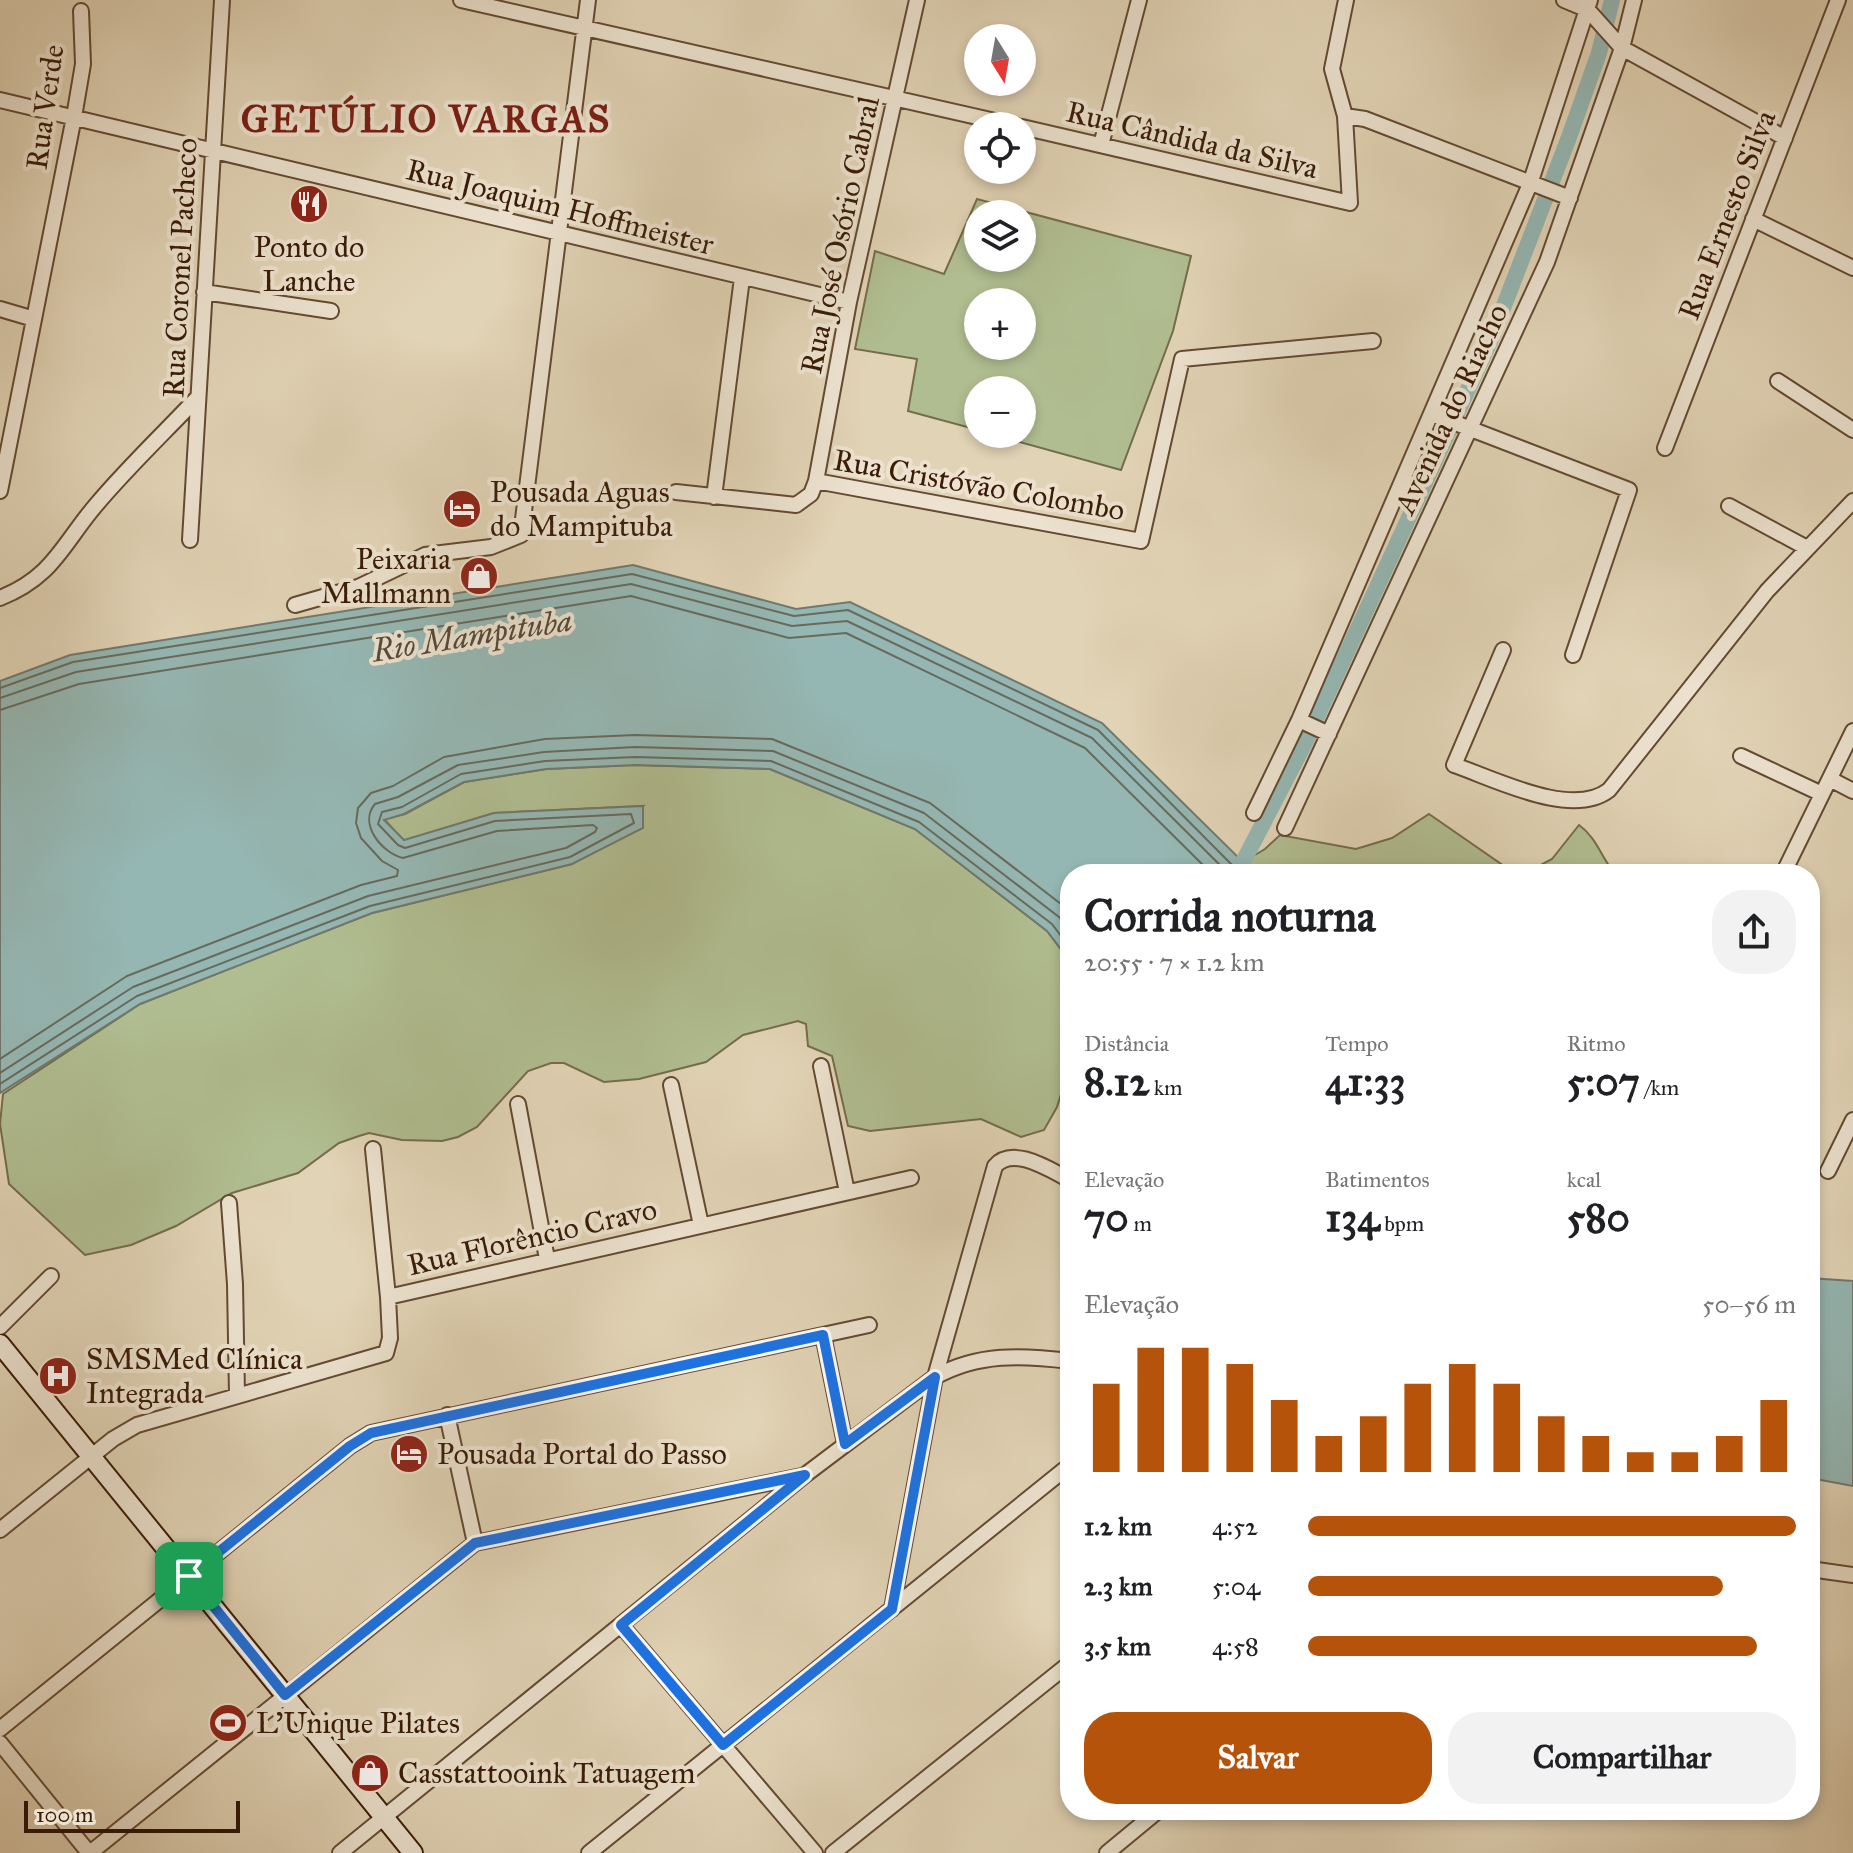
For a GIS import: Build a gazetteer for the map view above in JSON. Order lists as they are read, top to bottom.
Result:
{
  "streets": {
    "street": [
      "Rua Verde",
      "Rua Cândida da Silva",
      "Rua Joaquim Hoffmeister",
      "Rua Ernesto Silva",
      "Rua José Osório Cabral",
      "Rua Coronel Pacheco",
      "Avenida do Riacho",
      "Rua Cristóvão Colombo",
      "Rua Florêncio Cravo"
    ]
  },
  "crossings": [
    ["Rua Verde", "Rua Joaquim Hoffmeister"],
    ["Rua Cândida da Silva", "Rua José Osório Cabral"],
    ["Rua Cândida da Silva", "Avenida do Riacho"],
    ["Rua Joaquim Hoffmeister", "Rua José Osório Cabral"],
    ["Rua Joaquim Hoffmeister", "Rua Coronel Pacheco"],
    ["Rua José Osório Cabral", "Rua Cristóvão Colombo"]
  ],
  "districts": ["GETÚLIO VARGAS"],
  "water": ["Rio Mampituba"],
  "places": {
    "restaurant": ["Ponto do Lanche"],
    "hotel": ["Pousada Aguas do Mampituba", "Pousada Portal do Passo"],
    "shop": ["Peixaria Mallmann", "Casstattooink Tatuagem"],
    "hospital": ["SMSMed Clínica Integrada"],
    "sports": ["L'Unique Pilates"]
  },
  "scale_bar": "100 m",
  "north": "bottom",
  "page": {
    "map_buttons": ["+", "−"],
    "heading": ["Corrida noturna", "20:55 · 7 × 1.2 km"],
    "stats": [
      ["Distância", "8.12 km"],
      ["Tempo", "41:33"],
      ["Ritmo", "5:07 /km"],
      ["Elevação", "70 m"],
      ["Batimentos", "134 bpm"],
      ["kcal", "580"]
    ],
    "chart": ["Elevação", "50–56 m"],
    "list": [
      {
        "name": "1.2 km",
        "note": "4:52"
      },
      {
        "name": "2.3 km",
        "note": "5:04"
      },
      {
        "name": "3.5 km",
        "note": "4:58"
      }
    ],
    "buttons": ["Salvar", "Compartilhar"],
    "scale": "100 m"
  }
}
